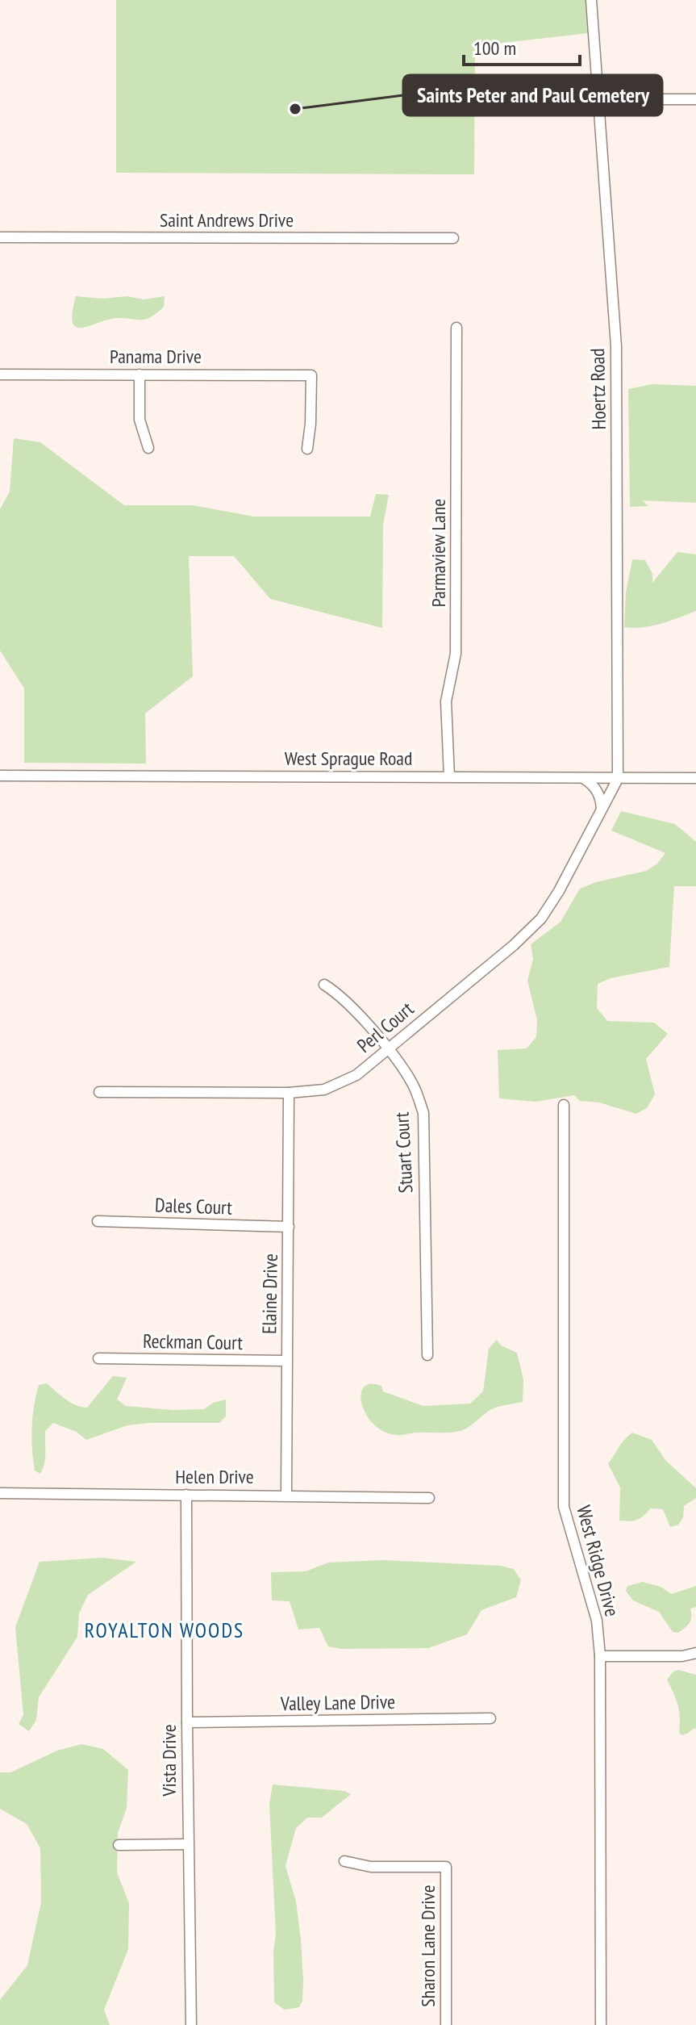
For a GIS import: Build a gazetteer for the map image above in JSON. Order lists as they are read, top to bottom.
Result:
{
  "streets": {
    "street": [
      "Saint Andrews Drive",
      "Panama Drive",
      "Hoertz Road",
      "Parmaview Lane",
      "West Sprague Road",
      "Perl Court",
      "Stuart Court",
      "Dales Court",
      "Elaine Drive",
      "Reckman Court",
      "Helen Drive",
      "West Ridge Drive",
      "Valley Lane Drive",
      "Vista Drive",
      "Sharon Lane Drive"
    ]
  },
  "crossings": [
    ["Hoertz Road", "West Sprague Road"],
    ["Hoertz Road", "Perl Court"],
    ["Parmaview Lane", "West Sprague Road"],
    ["West Sprague Road", "Perl Court"],
    ["Perl Court", "Stuart Court"],
    ["Perl Court", "Elaine Drive"],
    ["Dales Court", "Elaine Drive"],
    ["Elaine Drive", "Reckman Court"],
    ["Elaine Drive", "Helen Drive"],
    ["Helen Drive", "Vista Drive"],
    ["Valley Lane Drive", "Vista Drive"]
  ],
  "districts": ["ROYALTON WOODS"],
  "places": ["Saints Peter and Paul Cemetery"],
  "scale_bar": "100 m"
}
